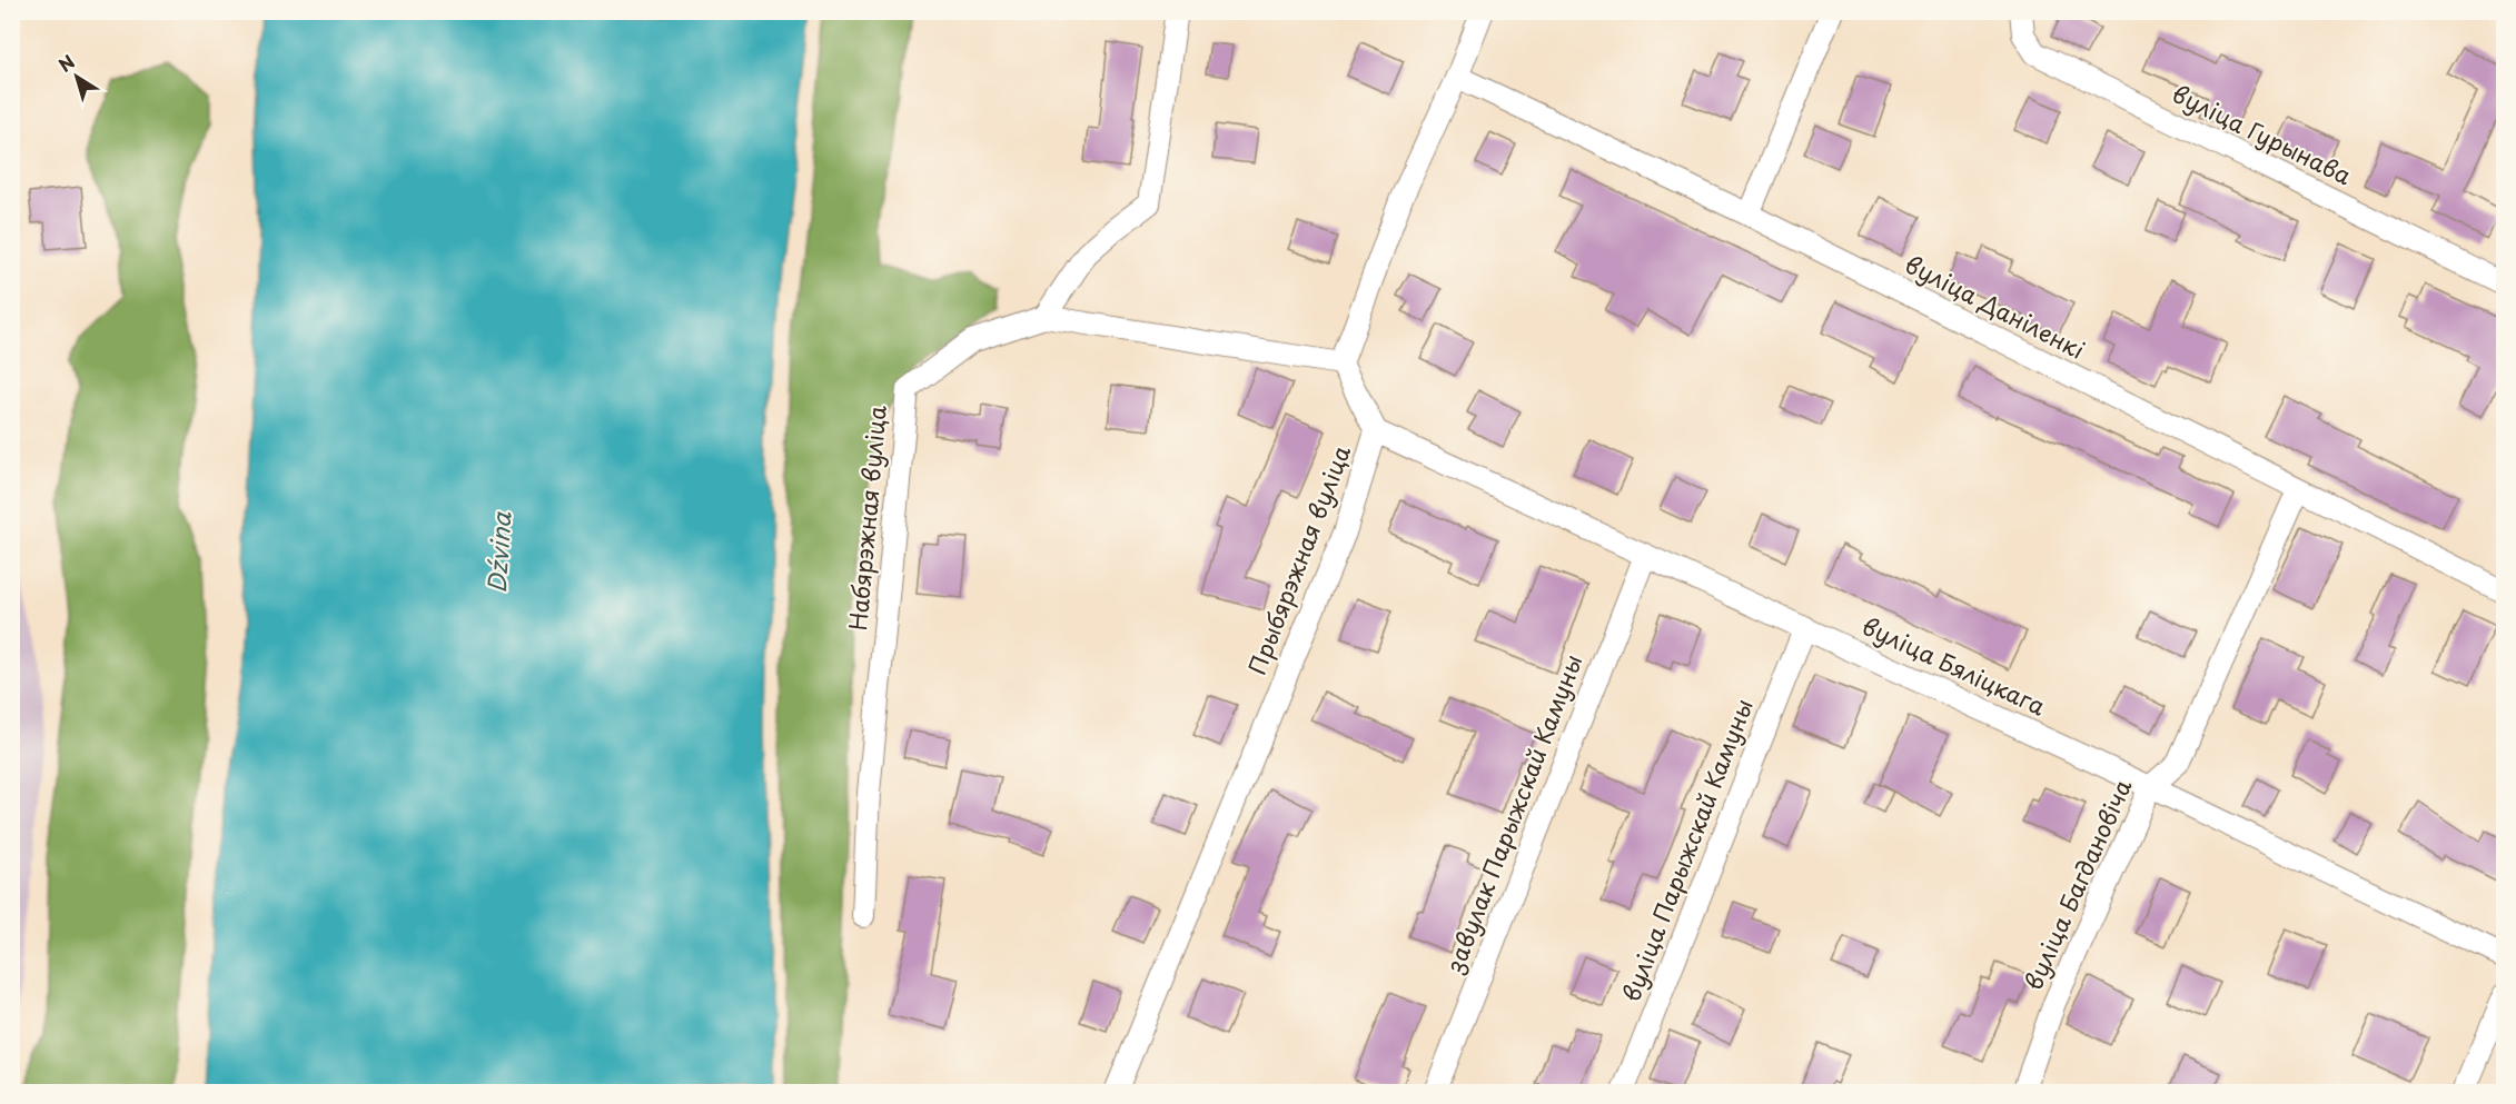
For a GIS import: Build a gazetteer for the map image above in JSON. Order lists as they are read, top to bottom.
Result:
{
  "streets": {
    "street": [
      "вуліца Гурынава",
      "вуліца Даніленкі",
      "Набярэжная вуліца",
      "Прыбярэжная вуліца",
      "вуліца Бяліцкага",
      "завулак Парыжскай Камуны",
      "вуліца Парыжскай Камуны",
      "вуліца Багдановіча"
    ]
  },
  "crossings": [
    ["вуліца Даніленкі", "вуліца Багдановіча"],
    ["Прыбярэжная вуліца", "вуліца Бяліцкага"],
    ["вуліца Бяліцкага", "завулак Парыжскай Камуны"],
    ["вуліца Бяліцкага", "вуліца Парыжскай Камуны"],
    ["вуліца Бяліцкага", "вуліца Багдановіча"]
  ],
  "water": ["Dźvina"],
  "north": "top left"
}
